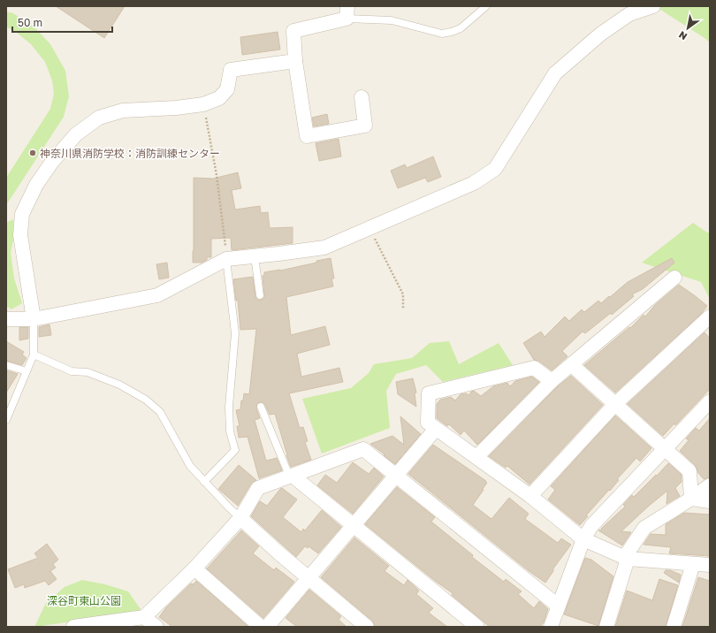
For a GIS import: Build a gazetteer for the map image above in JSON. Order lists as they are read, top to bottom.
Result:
{
  "parks": ["深谷町東山公園"],
  "places": ["神奈川県消防学校：消防訓練センター"],
  "scale_bar": "50 m",
  "north": "bottom left"
}
